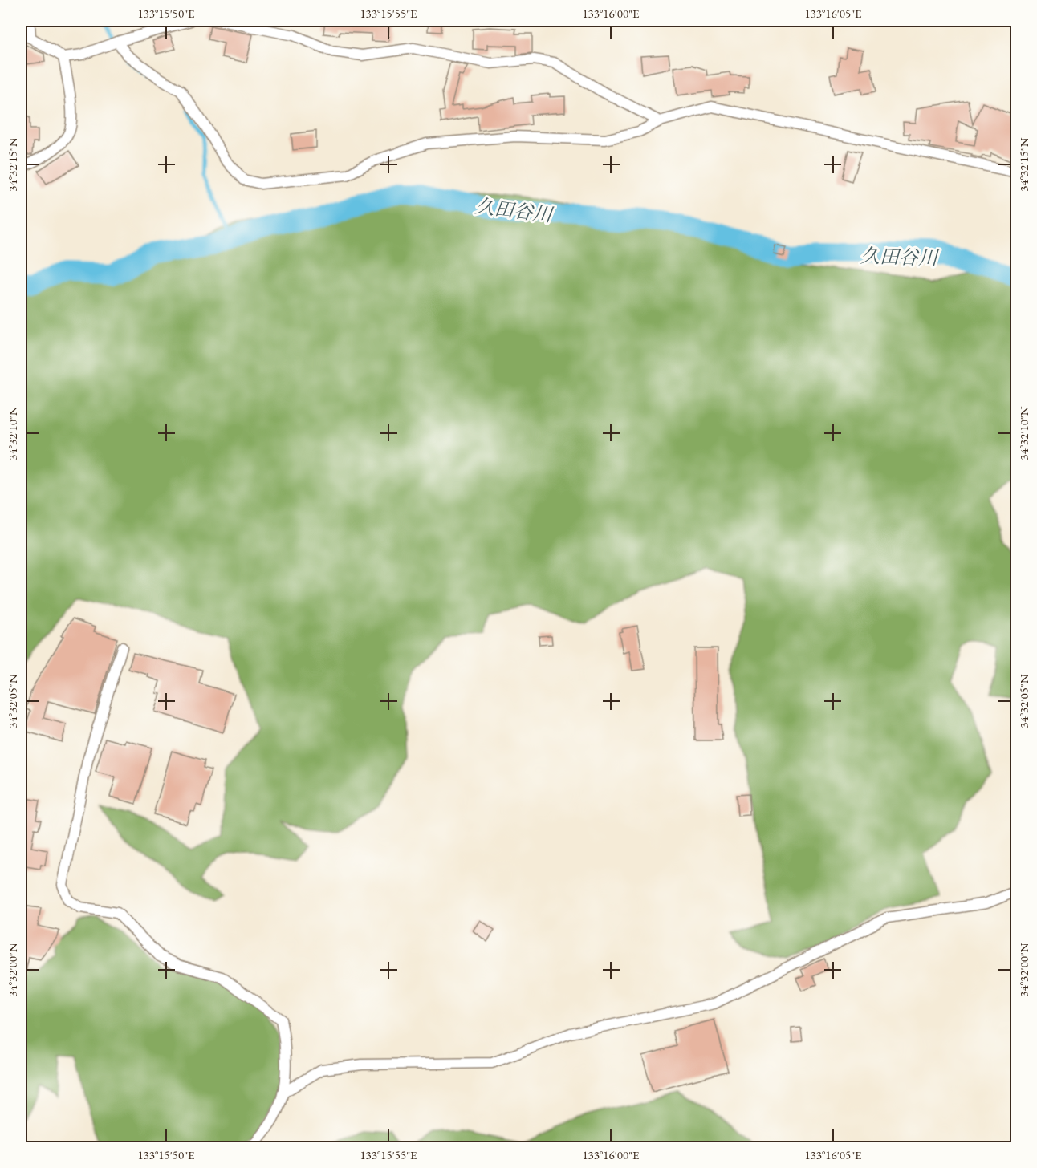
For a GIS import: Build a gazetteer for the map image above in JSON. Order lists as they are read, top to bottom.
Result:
{
  "water": ["久田谷川"],
  "coordinates": [
    "133°15'50\"E",
    "133°15'55\"E",
    "133°16'00\"E",
    "133°16'05\"E",
    "34°32'15\"N",
    "34°32'10\"N",
    "34°32'05\"N",
    "34°32'00\"N"
  ]
}
